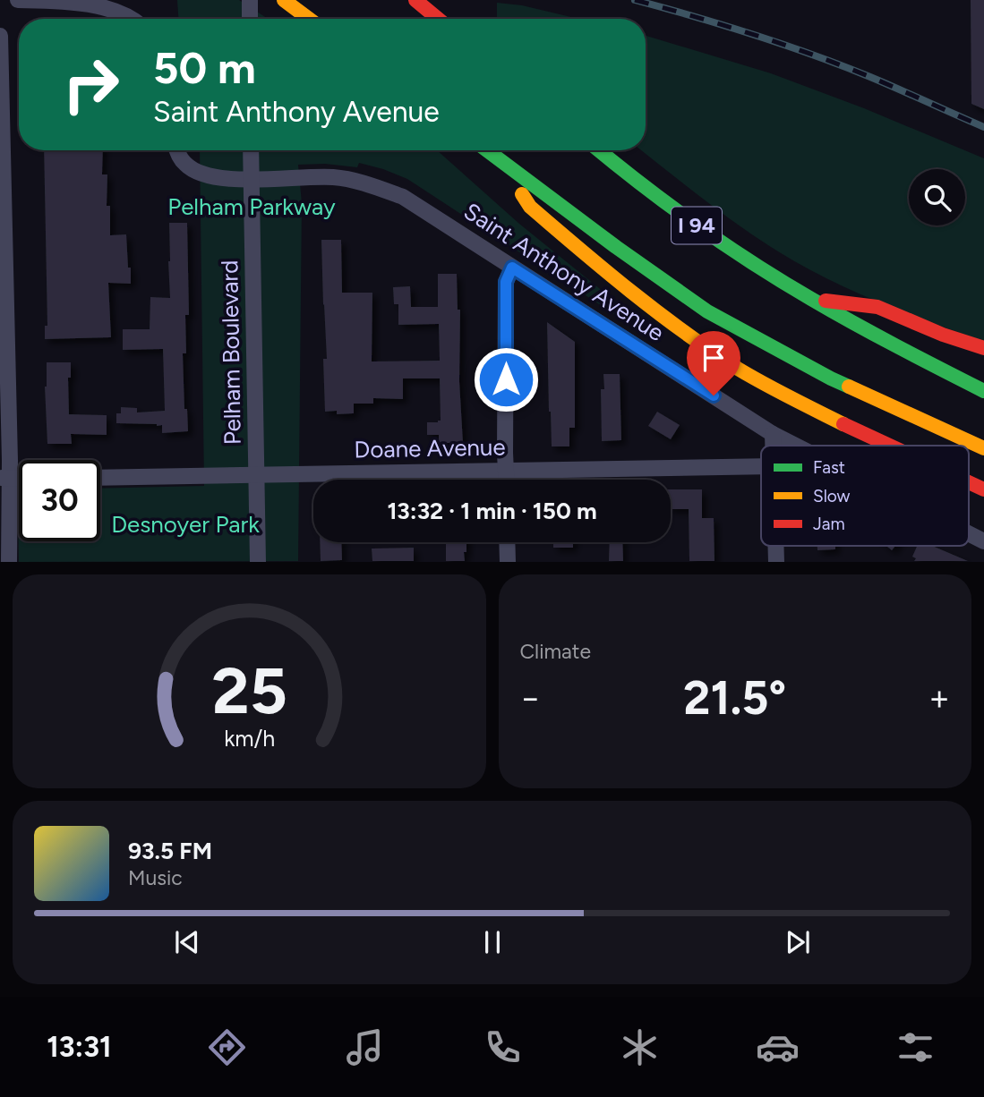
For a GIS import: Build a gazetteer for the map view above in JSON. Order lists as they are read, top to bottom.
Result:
{
  "streets": {
    "highway": ["I 94"],
    "street": ["Saint Anthony Avenue", "Pelham Boulevard", "Doane Avenue"]
  },
  "crossings": [
    ["Saint Anthony Avenue", "Pelham Boulevard"],
    ["Pelham Boulevard", "Doane Avenue"]
  ],
  "parks": ["Pelham Parkway", "Desnoyer Park"],
  "legend": ["Fast", "Slow", "Jam"],
  "page": {
    "turn": ["50 m", "Saint Anthony Avenue"],
    "limit": "30",
    "trip": "13:32 · 1 min · 150 m",
    "tile": "Climate",
    "heat": ["−", "21.5°", "+"],
    "song": ["93.5 FM", "Music"],
    "tabs": "13:31",
    "gauge": ["25", "km/h"]
  }
}
